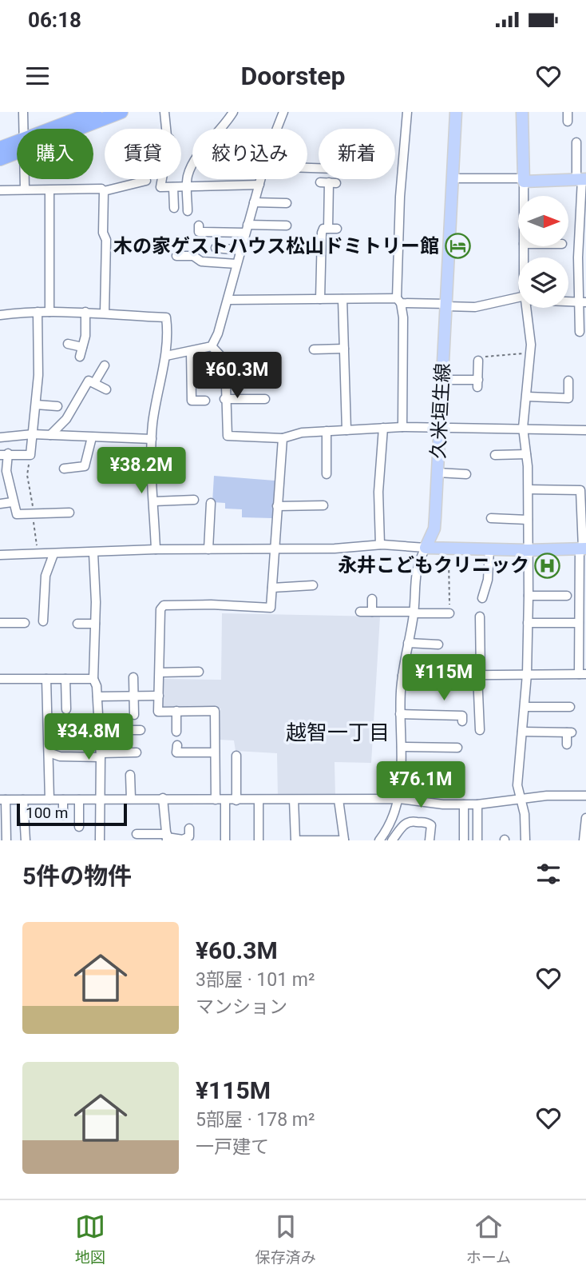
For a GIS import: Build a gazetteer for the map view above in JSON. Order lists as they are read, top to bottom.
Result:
{
  "streets": {
    "main road": ["久米垣生線"]
  },
  "districts": ["越智一丁目"],
  "places": {
    "hotel": ["木の家ゲストハウス松山ドミトリー館"],
    "hospital": ["永井こどもクリニック"]
  },
  "scale_bar": "100 m",
  "north": "right",
  "page": {
    "status": "06:18",
    "header": "Doorstep",
    "chip": [
      "購入",
      "賃貸",
      "絞り込み",
      "新着"
    ],
    "price": [
      "¥60.3M",
      "¥38.2M",
      "¥115M",
      "¥34.8M",
      "¥76.1M"
    ],
    "scale": "100 m",
    "heading": "5件の物件",
    "list": [
      {
        "name": "¥60.3M",
        "note": "3部屋 · 101 m² · マンション"
      },
      {
        "name": "¥115M",
        "note": "5部屋 · 178 m² · 一戸建て"
      }
    ],
    "tabs": ["地図", "保存済み", "ホーム"]
  }
}
